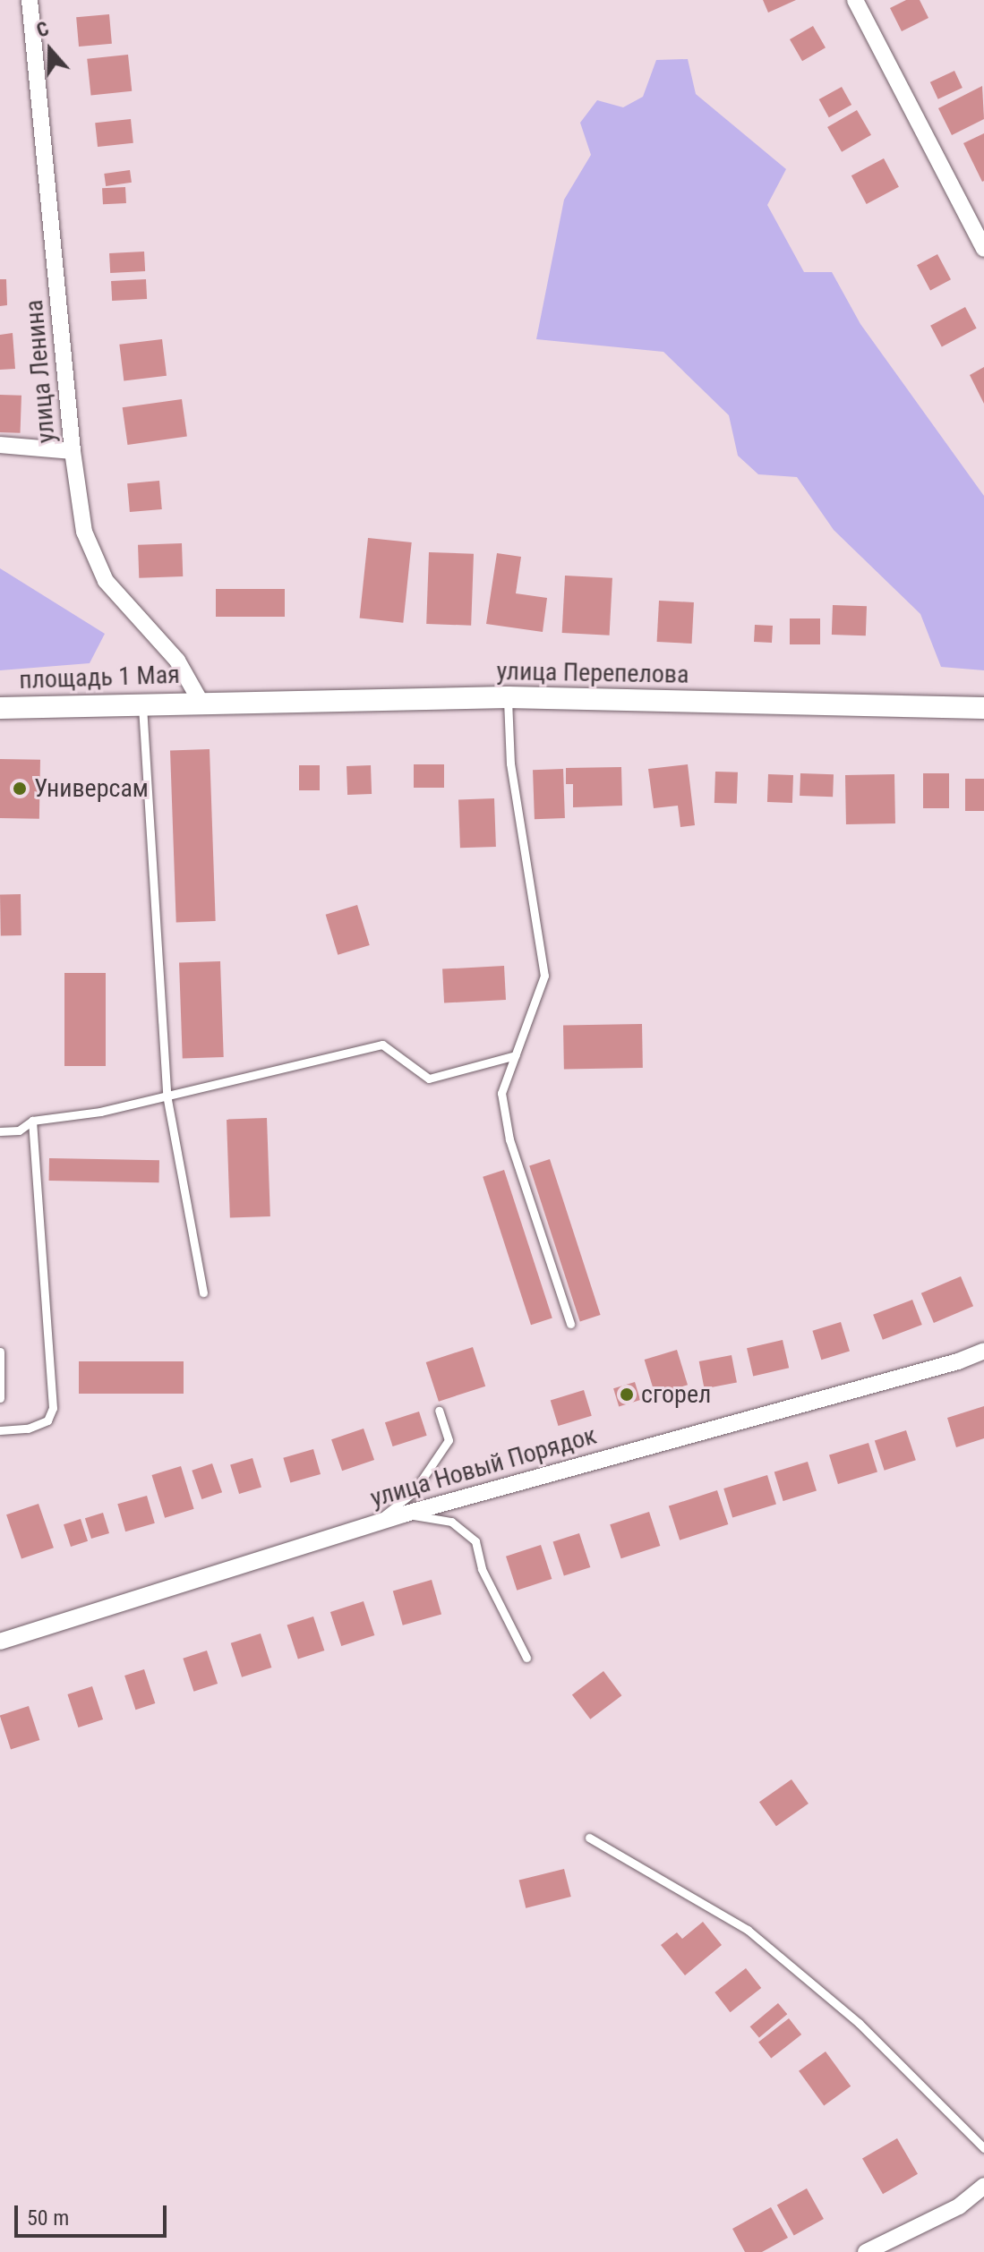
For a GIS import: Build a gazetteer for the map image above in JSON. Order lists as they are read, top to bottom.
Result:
{
  "streets": {
    "street": [
      "улица Ленина",
      "улица Перепелова",
      "площадь 1 Мая",
      "улица Новый Порядок"
    ]
  },
  "crossings": [
    ["улица Ленина", "улица Перепелова"],
    ["улица Ленина", "площадь 1 Мая"],
    ["улица Перепелова", "площадь 1 Мая"]
  ],
  "places": ["Универсам", "сгорел"],
  "scale_bar": "50 m",
  "north": "top"
}
